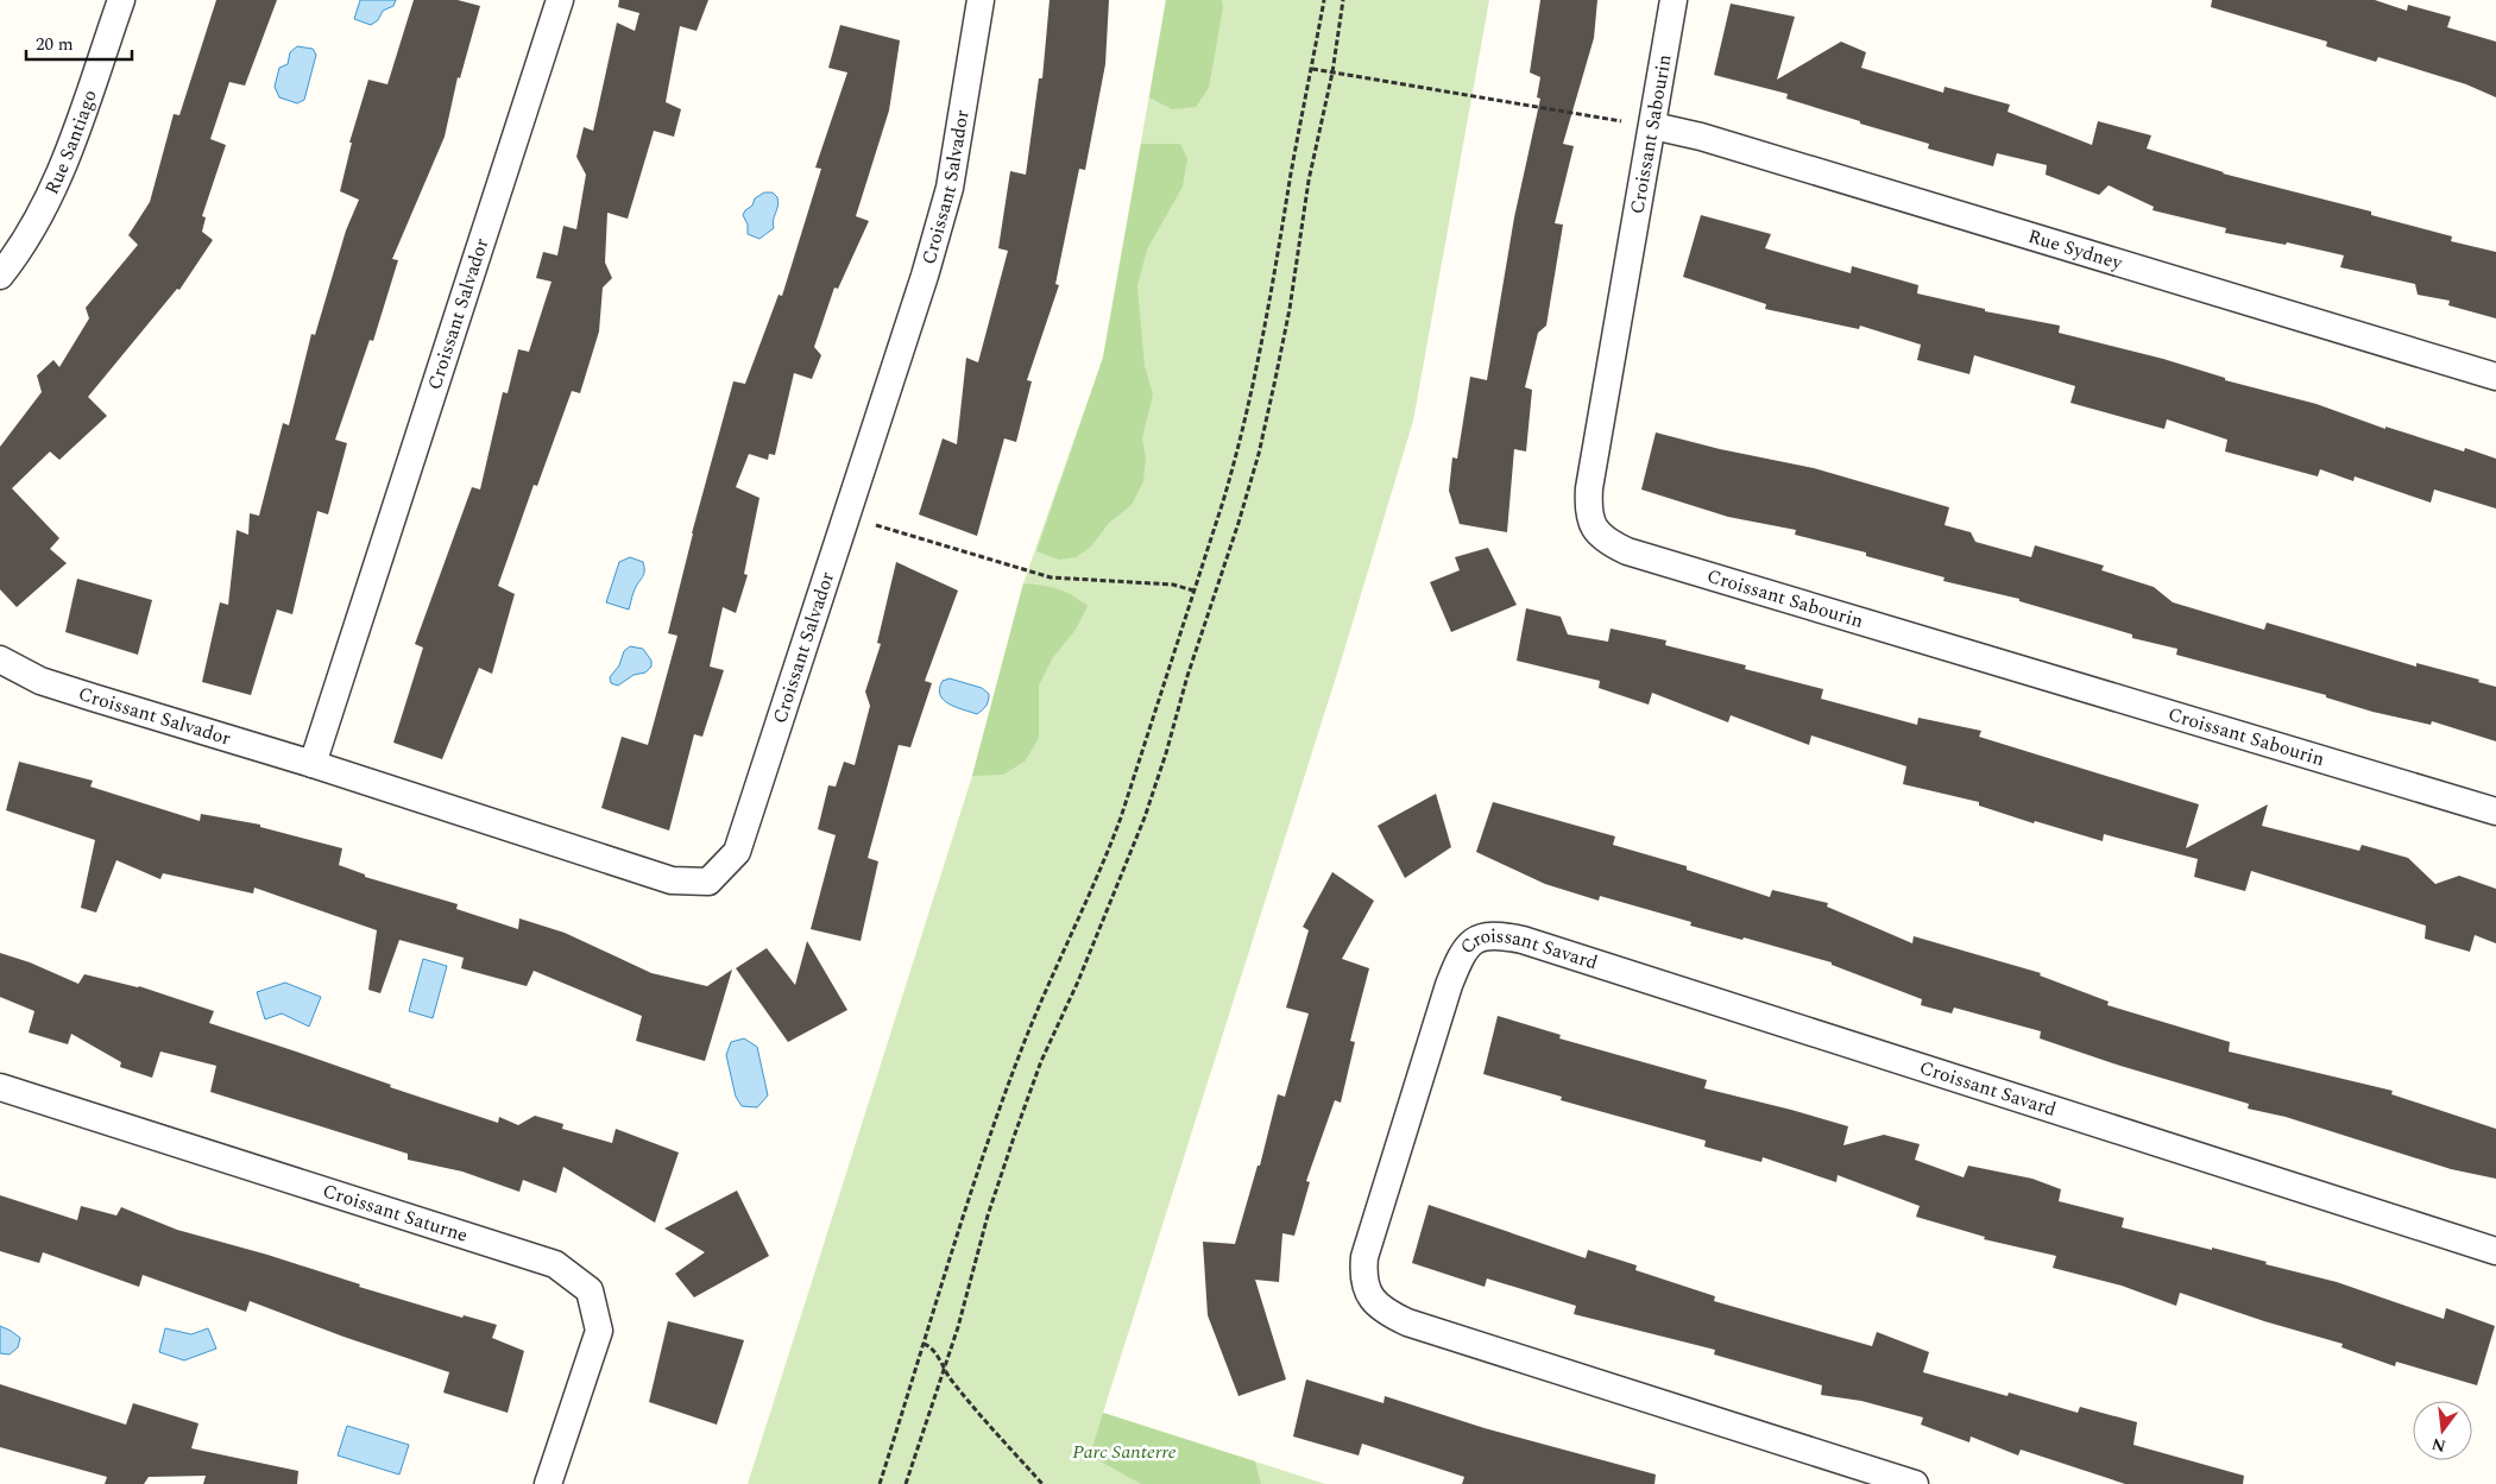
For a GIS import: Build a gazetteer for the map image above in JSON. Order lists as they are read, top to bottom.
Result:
{
  "streets": {
    "street": [
      "Croissant Sabourin",
      "Rue Santiago",
      "Croissant Salvador",
      "Rue Sydney",
      "Croissant Savard",
      "Croissant Saturne"
    ]
  },
  "crossings": [
    ["Croissant Sabourin", "Rue Sydney"]
  ],
  "parks": ["Parc Santerre"],
  "scale_bar": "20 m",
  "north": "bottom"
}
